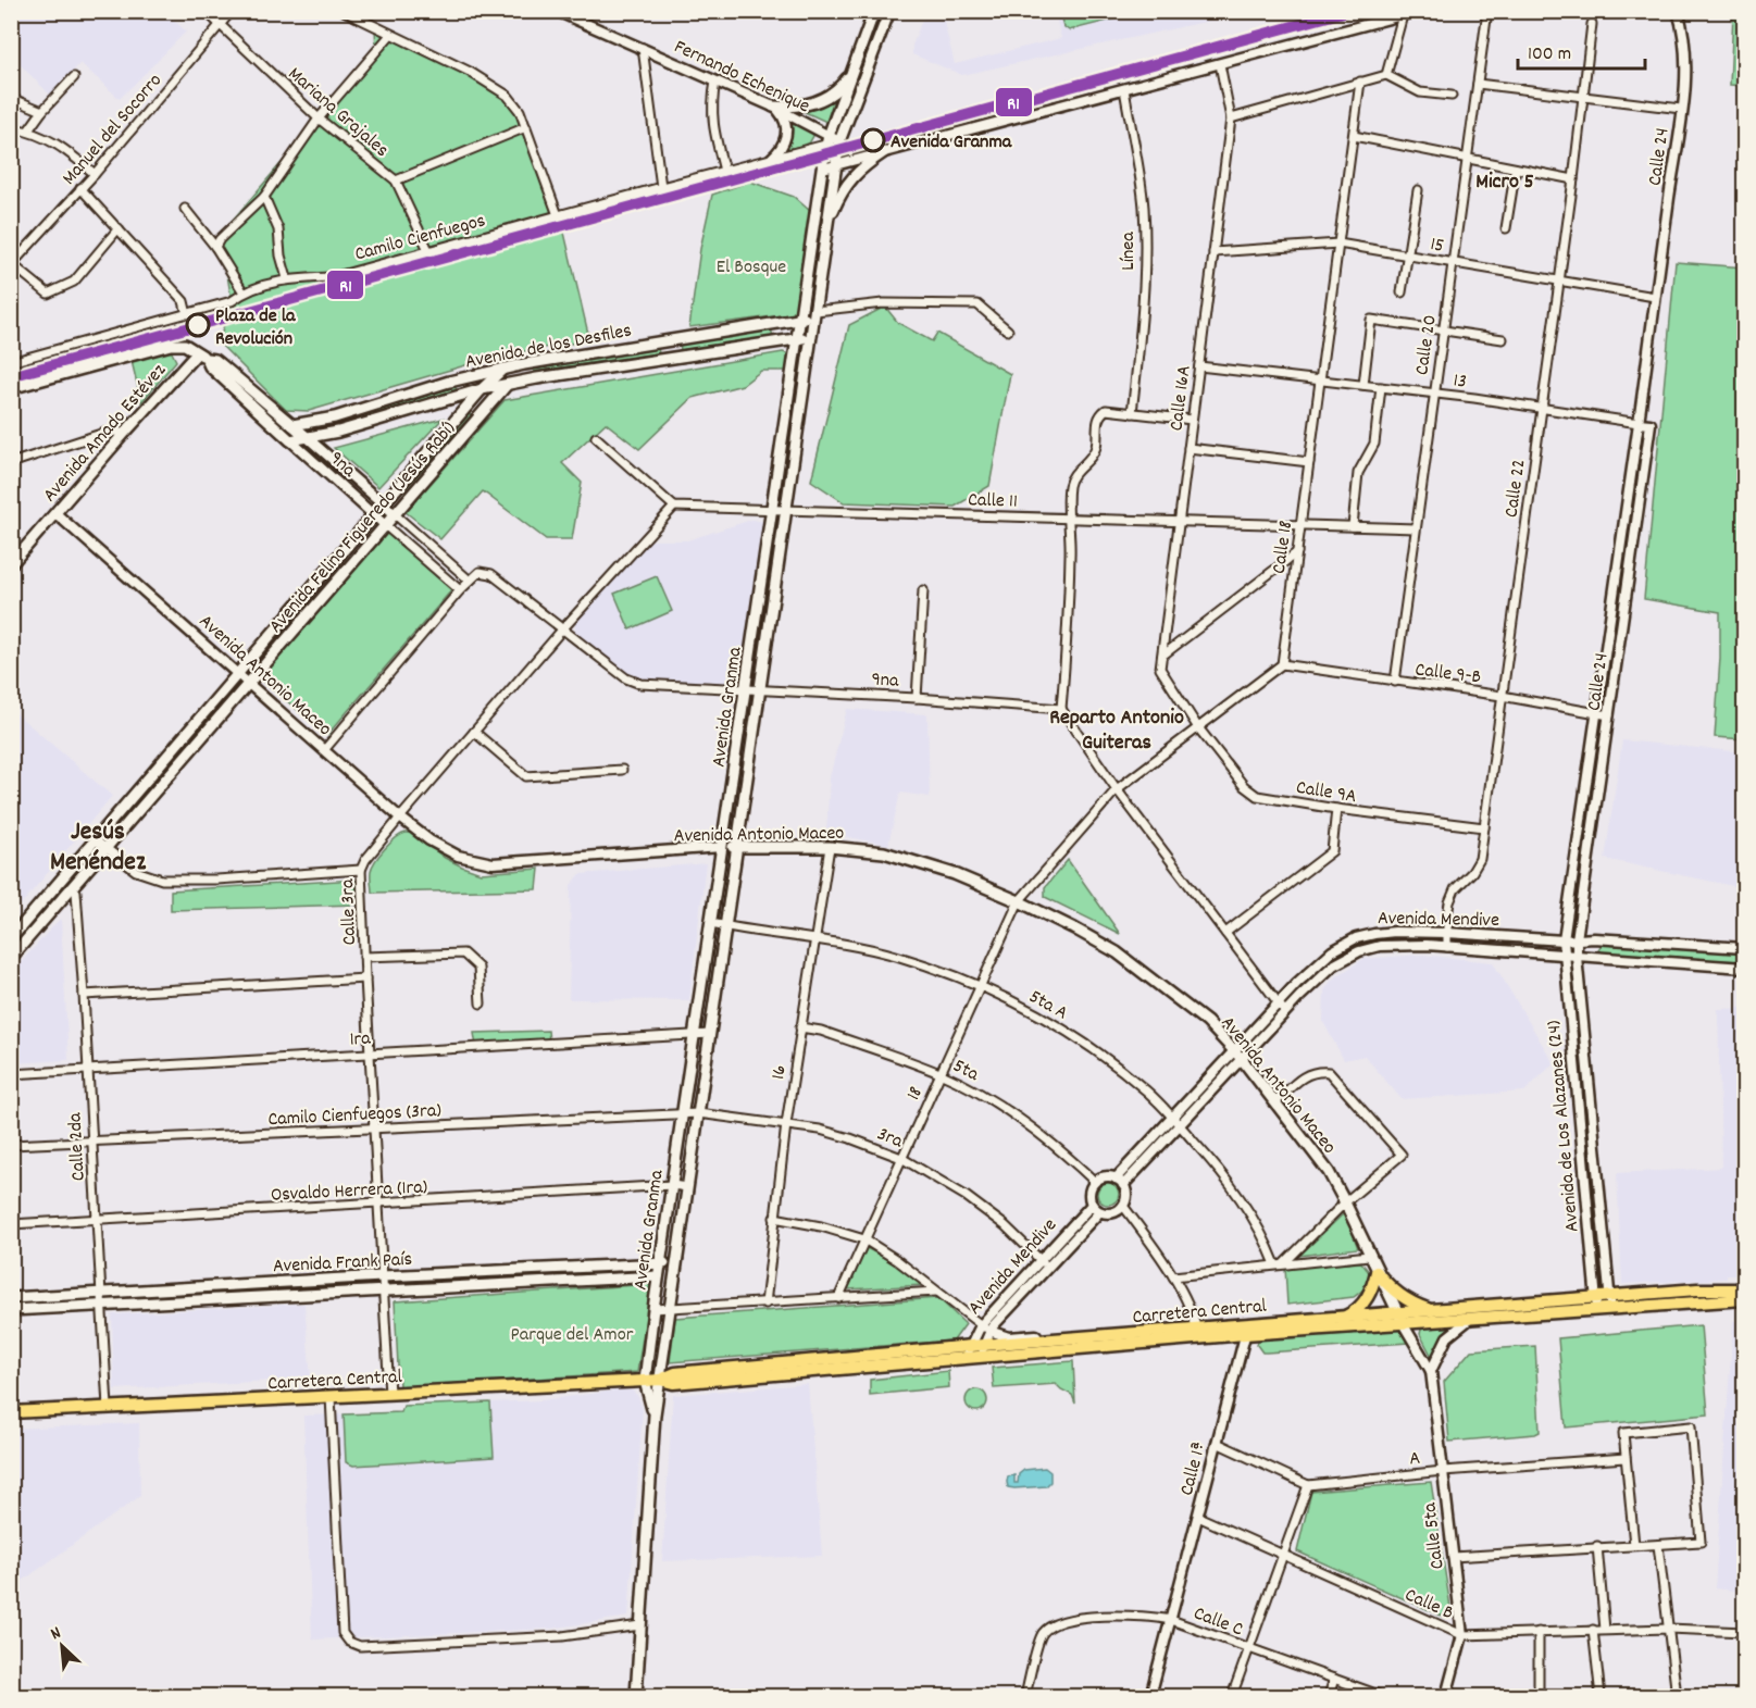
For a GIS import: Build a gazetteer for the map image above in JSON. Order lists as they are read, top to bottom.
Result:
{
  "streets": {
    "highway": ["Carretera Central"],
    "main road": [
      "Avenida de los Desfiles",
      "Avenida Amado Estévez",
      "Avenida Felino Figueredo (Jesús Rabí)",
      "Avenida Antonio Maceo",
      "Avenida Granma",
      "Avenida Frank País"
    ],
    "street": [
      "Fernando Echenique",
      "Mariana Grajales",
      "Manuel del Socorro",
      "Calle 24",
      "Camilo Cienfuegos",
      "15",
      "Línea",
      "Calle 20",
      "13",
      "Calle 16A",
      "9na",
      "Calle 22",
      "Calle 11",
      "Calle 18",
      "Calle 9-B",
      "Calle 9A",
      "Calle 3ra",
      "Avenida Mendive",
      "5ta A",
      "1ra",
      "5ta",
      "16",
      "18",
      "Camilo Cienfuegos (3ra)",
      "Avenida de Los Alazanes (24)",
      "3ra",
      "Calle 2da",
      "Osvaldo Herrera (1ra)",
      "A",
      "Calle 1ª",
      "Calle 5ta",
      "Calle B",
      "Calle C"
    ]
  },
  "crossings": [
    ["Fernando Echenique", "Camilo Cienfuegos"],
    ["Fernando Echenique", "Avenida Granma"],
    ["Mariana Grajales", "Manuel del Socorro"],
    ["Mariana Grajales", "Camilo Cienfuegos"],
    ["Calle 24", "15"],
    ["Calle 24", "13"],
    ["Calle 24", "Calle 9-B"],
    ["Calle 24", "Avenida Mendive"],
    ["Calle 24", "Avenida de Los Alazanes (24)"],
    ["Camilo Cienfuegos", "Avenida Granma"],
    ["15", "Calle 20"],
    ["15", "Calle 16A"],
    ["15", "Calle 22"],
    ["15", "Calle 18"],
    ["Avenida de los Desfiles", "9na"],
    ["Avenida de los Desfiles", "Avenida Felino Figueredo (Jesús Rabí)"],
    ["Avenida de los Desfiles", "Avenida Granma"],
    ["Calle 20", "13"],
    ["Calle 20", "Calle 11"],
    ["Calle 20", "Calle 9-B"],
    ["13", "Calle 16A"],
    ["13", "Calle 22"],
    ["13", "Calle 18"],
    ["Calle 16A", "Calle 11"],
    ["Calle 16A", "Calle 9A"],
    ["Avenida Amado Estévez", "Avenida Antonio Maceo"],
    ["9na", "Avenida Felino Figueredo (Jesús Rabí)"],
    ["9na", "Avenida Granma"],
    ["9na", "Calle 3ra"],
    ["Calle 22", "Calle 9-B"],
    ["Calle 22", "Calle 9A"],
    ["Calle 22", "Avenida Mendive"],
    ["Calle 11", "Calle 18"],
    ["Calle 11", "Avenida Granma"],
    ["Calle 11", "Calle 3ra"],
    ["Avenida Felino Figueredo (Jesús Rabí)", "Avenida Antonio Maceo"],
    ["Avenida Felino Figueredo (Jesús Rabí)", "Calle 2da"],
    ["Calle 18", "Calle 9-B"],
    ["Avenida Antonio Maceo", "Avenida Granma"],
    ["Avenida Antonio Maceo", "Calle 3ra"],
    ["Avenida Antonio Maceo", "Avenida Mendive"],
    ["Avenida Antonio Maceo", "16"],
    ["Avenida Antonio Maceo", "18"],
    ["Avenida Antonio Maceo", "Carretera Central"],
    ["Avenida Antonio Maceo", "Calle 5ta"],
    ["Avenida Granma", "5ta A"],
    ["Avenida Granma", "1ra"],
    ["Avenida Granma", "Camilo Cienfuegos (3ra)"],
    ["Avenida Granma", "3ra"],
    ["Avenida Granma", "Osvaldo Herrera (1ra)"],
    ["Avenida Granma", "Avenida Frank País"],
    ["Avenida Granma", "Carretera Central"],
    ["Calle 3ra", "1ra"],
    ["Calle 3ra", "Camilo Cienfuegos (3ra)"],
    ["Calle 3ra", "Osvaldo Herrera (1ra)"],
    ["Calle 3ra", "Avenida Frank País"],
    ["Calle 3ra", "Carretera Central"],
    ["Avenida Mendive", "5ta A"],
    ["Avenida Mendive", "5ta"],
    ["Avenida Mendive", "Avenida de Los Alazanes (24)"],
    ["Avenida Mendive", "3ra"],
    ["Avenida Mendive", "Carretera Central"],
    ["5ta A", "16"],
    ["5ta A", "18"],
    ["1ra", "Calle 2da"],
    ["5ta", "16"],
    ["5ta", "18"],
    ["16", "3ra"],
    ["18", "3ra"],
    ["Camilo Cienfuegos (3ra)", "3ra"],
    ["Camilo Cienfuegos (3ra)", "Calle 2da"],
    ["Avenida de Los Alazanes (24)", "Carretera Central"],
    ["Calle 2da", "Osvaldo Herrera (1ra)"],
    ["Calle 2da", "Avenida Frank País"],
    ["Calle 2da", "Carretera Central"],
    ["Carretera Central", "Calle 1ª"],
    ["A", "Calle 5ta"],
    ["Calle 1ª", "Calle B"],
    ["Calle 1ª", "Calle C"],
    ["Calle 5ta", "Calle B"]
  ],
  "districts": ["Micro 5", "Reparto Antonio Guiteras", "Jesús Menéndez"],
  "parks": ["El Bosque", "Parque del Amor"],
  "places": ["Avenida Granma", "Plaza de la Revolución"],
  "lines": ["transit line R1"],
  "scale_bar": "100 m",
  "north": "top left"
}
